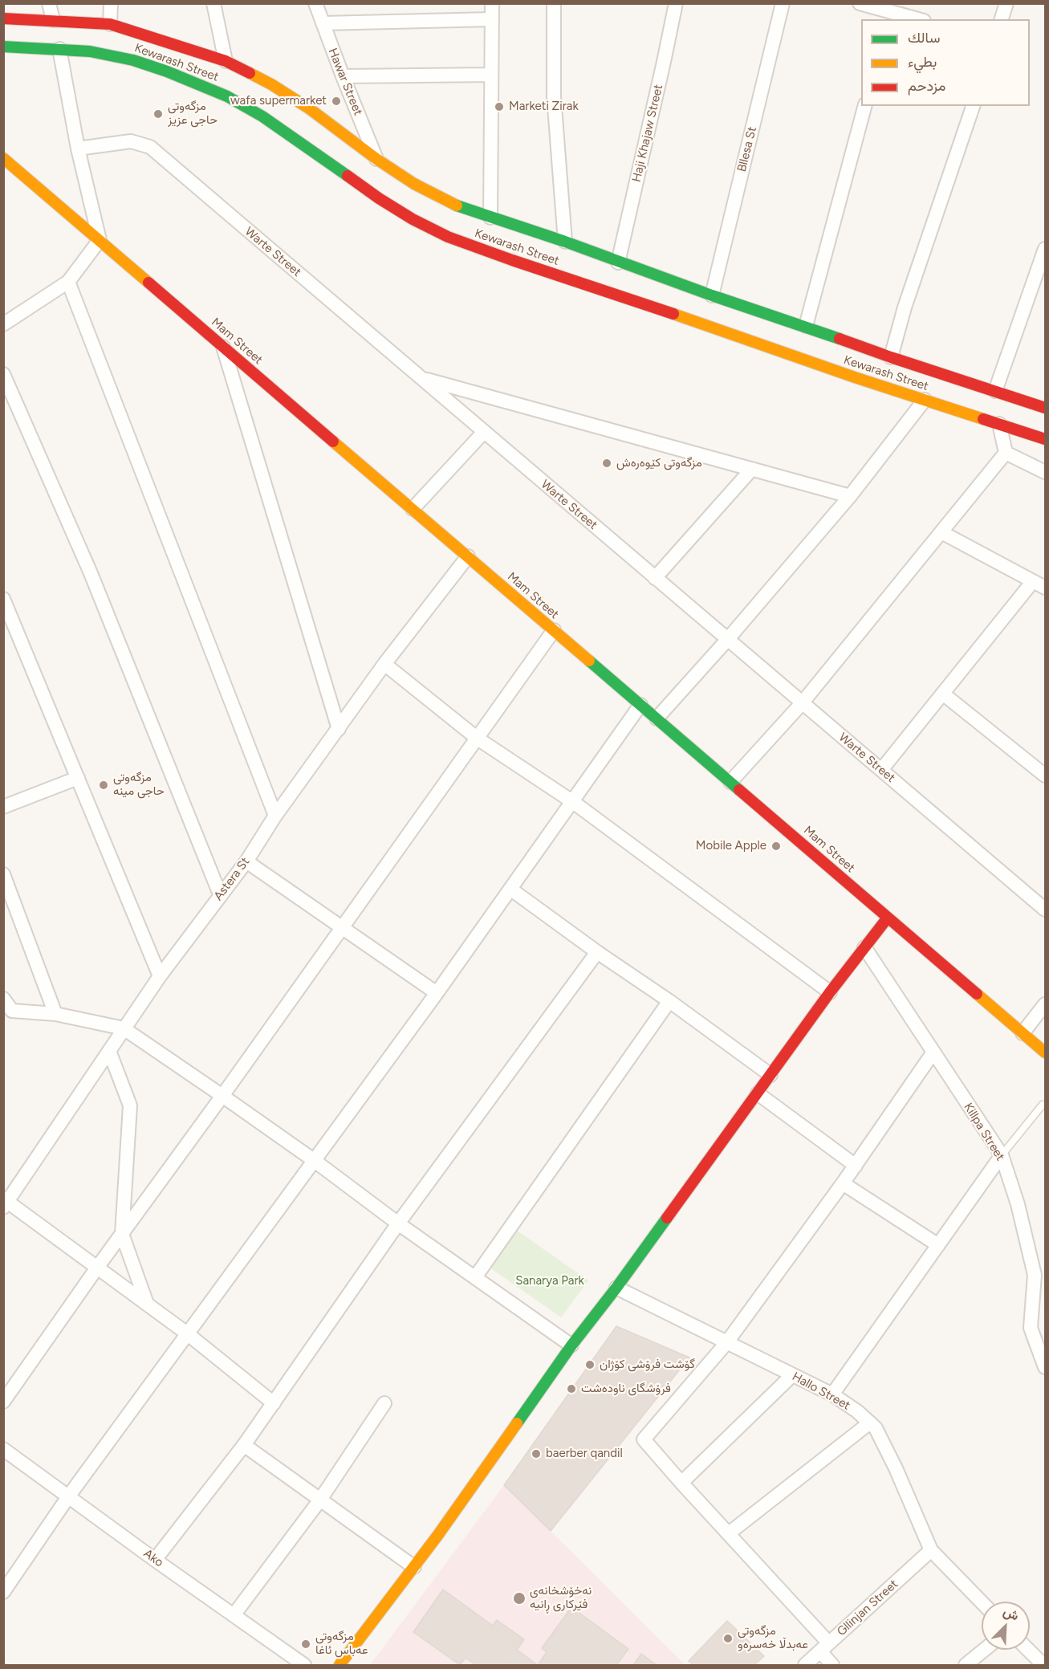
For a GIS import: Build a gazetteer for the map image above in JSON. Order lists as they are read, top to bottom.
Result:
{
  "streets": {
    "street": [
      "Kewarash Street",
      "Hawar Street",
      "‌Haji Khajaw Street",
      "Bllesa St",
      "Warte Street",
      "Mam Street",
      "Astera St",
      "Killpa Street",
      "Hallo Street",
      "Ako",
      "Gllinjan Street"
    ]
  },
  "crossings": [
    ["Kewarash Street", "Hawar Street"],
    ["Kewarash Street", "‌Haji Khajaw Street"],
    ["Kewarash Street", "Bllesa St"],
    ["Mam Street", "Astera St"],
    ["Hallo Street", "Gllinjan Street"]
  ],
  "parks": ["Sanarya Park"],
  "places": [
    "wafa supermarket",
    "Marketi Zirak",
    "مزگەوتی حاجی عزیز",
    "مزگەوتی کێوەرەش",
    "مزگەوتی حاجی مینە",
    "Mobile Apple",
    "گۆشت فرۆشی کۆژان",
    "فرۆشگای ناوده‌شت",
    "baerber qandil",
    "نەخۆشخانەی فێرکاری ڕانیە",
    "مزگەوتی عەبدڵا خەسرەو",
    "مزگەوتی عەباس ئاغا"
  ],
  "legend": ["سالك", "بطيء", "مزدحم"],
  "north": "top right"
}
